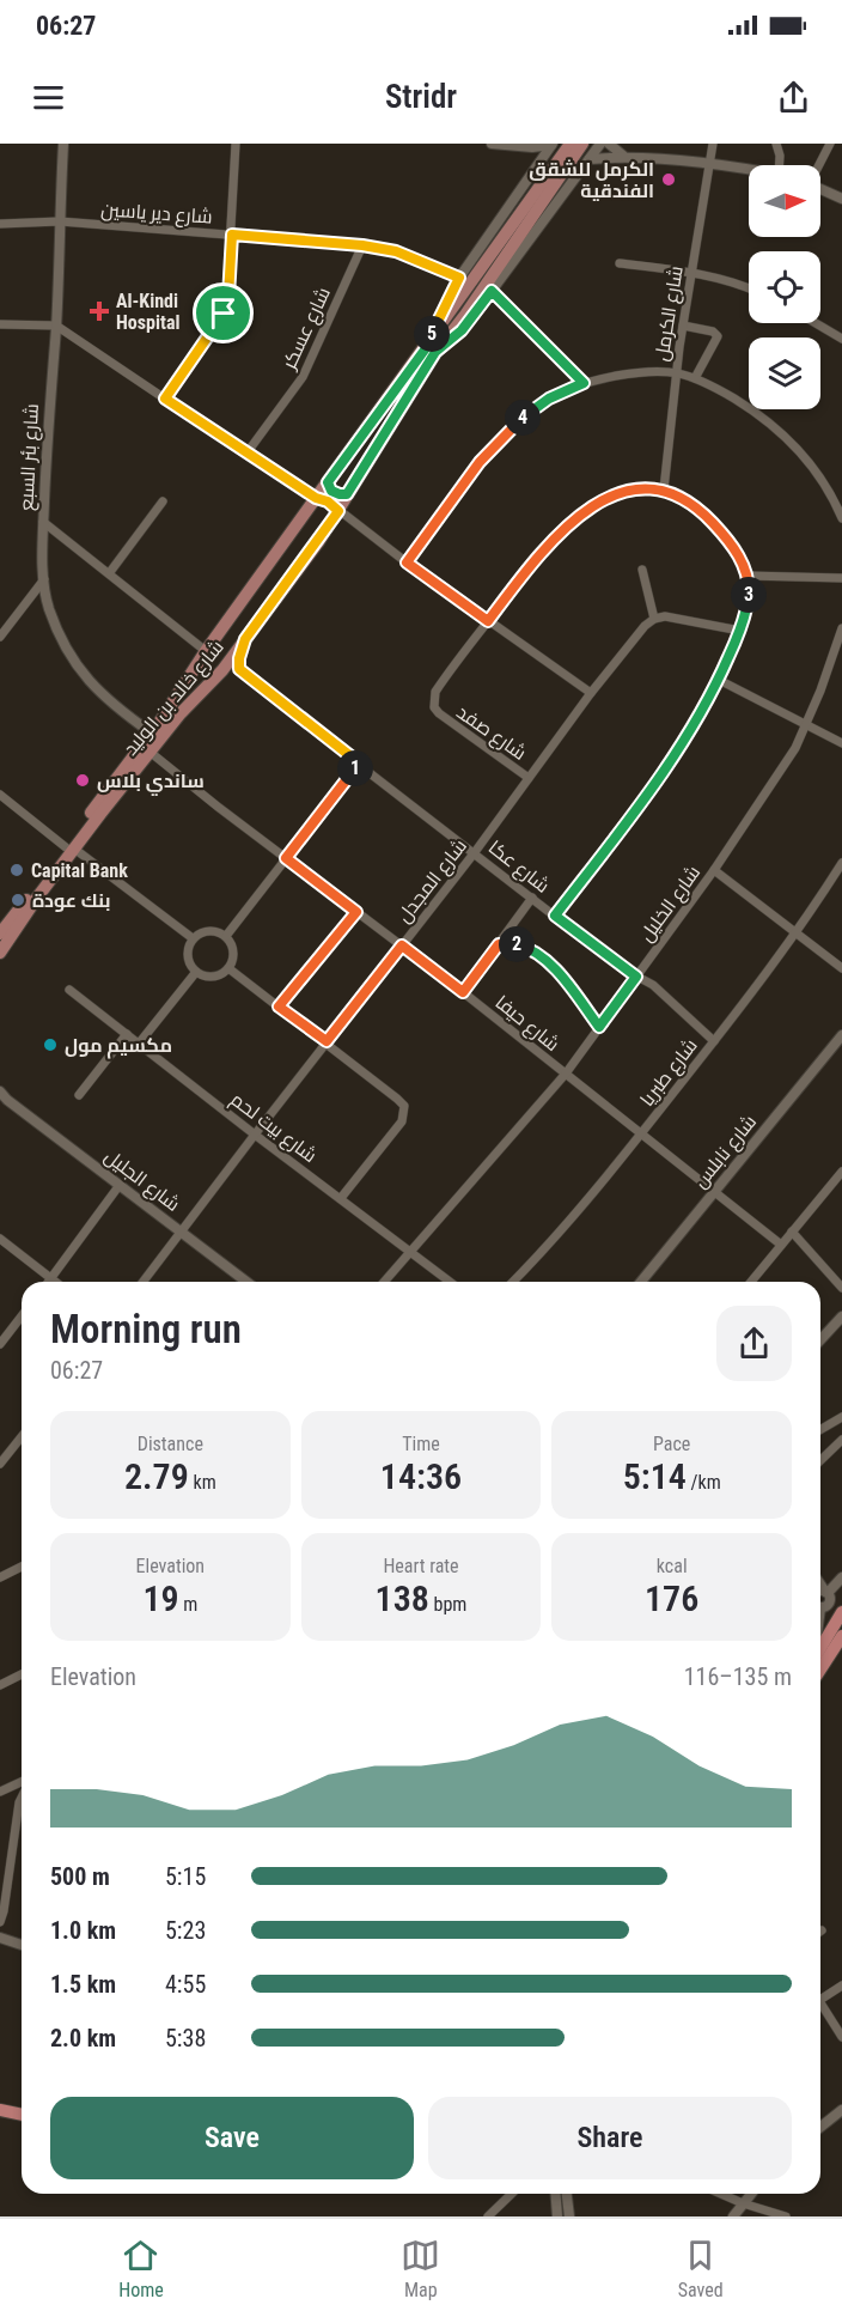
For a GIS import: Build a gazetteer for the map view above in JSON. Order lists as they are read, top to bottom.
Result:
{
  "streets": {
    "main road": ["شارع خالد بن الوليد"],
    "street": [
      "شارع دير ياسين",
      "شارع الكرمل",
      "شارع عسكر",
      "شارع بئر السبع",
      "شارع صفد",
      "شارع عكا",
      "شارع المجدل",
      "شارع الخليل",
      "شارع حيفا",
      "شارع طبريا",
      "شارع بيت لحم",
      "شارع نابلس",
      "شارع الجليل"
    ]
  },
  "crossings": [
    ["شارع دير ياسين", "شارع عسكر"],
    ["شارع دير ياسين", "شارع بئر السبع"],
    ["شارع دير ياسين", "شارع خالد بن الوليد"],
    ["شارع الكرمل", "شارع صفد"],
    ["شارع بئر السبع", "شارع خالد بن الوليد"],
    ["شارع خالد بن الوليد", "شارع عكا"],
    ["شارع خالد بن الوليد", "شارع حيفا"],
    ["شارع صفد", "شارع المجدل"],
    ["شارع عكا", "شارع المجدل"],
    ["شارع عكا", "شارع الخليل"],
    ["شارع عكا", "شارع طبريا"],
    ["شارع المجدل", "شارع حيفا"],
    ["شارع المجدل", "شارع بيت لحم"],
    ["شارع المجدل", "شارع الجليل"],
    ["شارع الخليل", "شارع حيفا"],
    ["شارع الخليل", "شارع بيت لحم"],
    ["شارع حيفا", "شارع طبريا"],
    ["شارع حيفا", "شارع نابلس"]
  ],
  "places": {
    "other": [
      "الكرمل للشقق الفندقية",
      "ساندي بلاس",
      "Capital Bank",
      "بنك عودة",
      "مكسيم مول"
    ],
    "health": ["Al-Kindi Hospital"]
  },
  "north": "right",
  "page": {
    "status": "06:27",
    "header": "Stridr",
    "pins": [
      "5",
      "4",
      "3",
      "1",
      "2"
    ],
    "heading": ["Morning run", "06:27"],
    "stats": [
      ["Distance", "2.79 km"],
      ["Time", "14:36"],
      ["Pace", "5:14 /km"],
      ["Elevation", "19 m"],
      ["Heart rate", "138 bpm"],
      ["kcal", "176"]
    ],
    "chart": ["Elevation", "116–135 m"],
    "list": [
      {
        "name": "500 m",
        "note": "5:15"
      },
      {
        "name": "1.0 km",
        "note": "5:23"
      },
      {
        "name": "1.5 km",
        "note": "4:55"
      },
      {
        "name": "2.0 km",
        "note": "5:38"
      }
    ],
    "buttons": ["Save", "Share"],
    "tabs": ["Home", "Map", "Saved"]
  }
}
